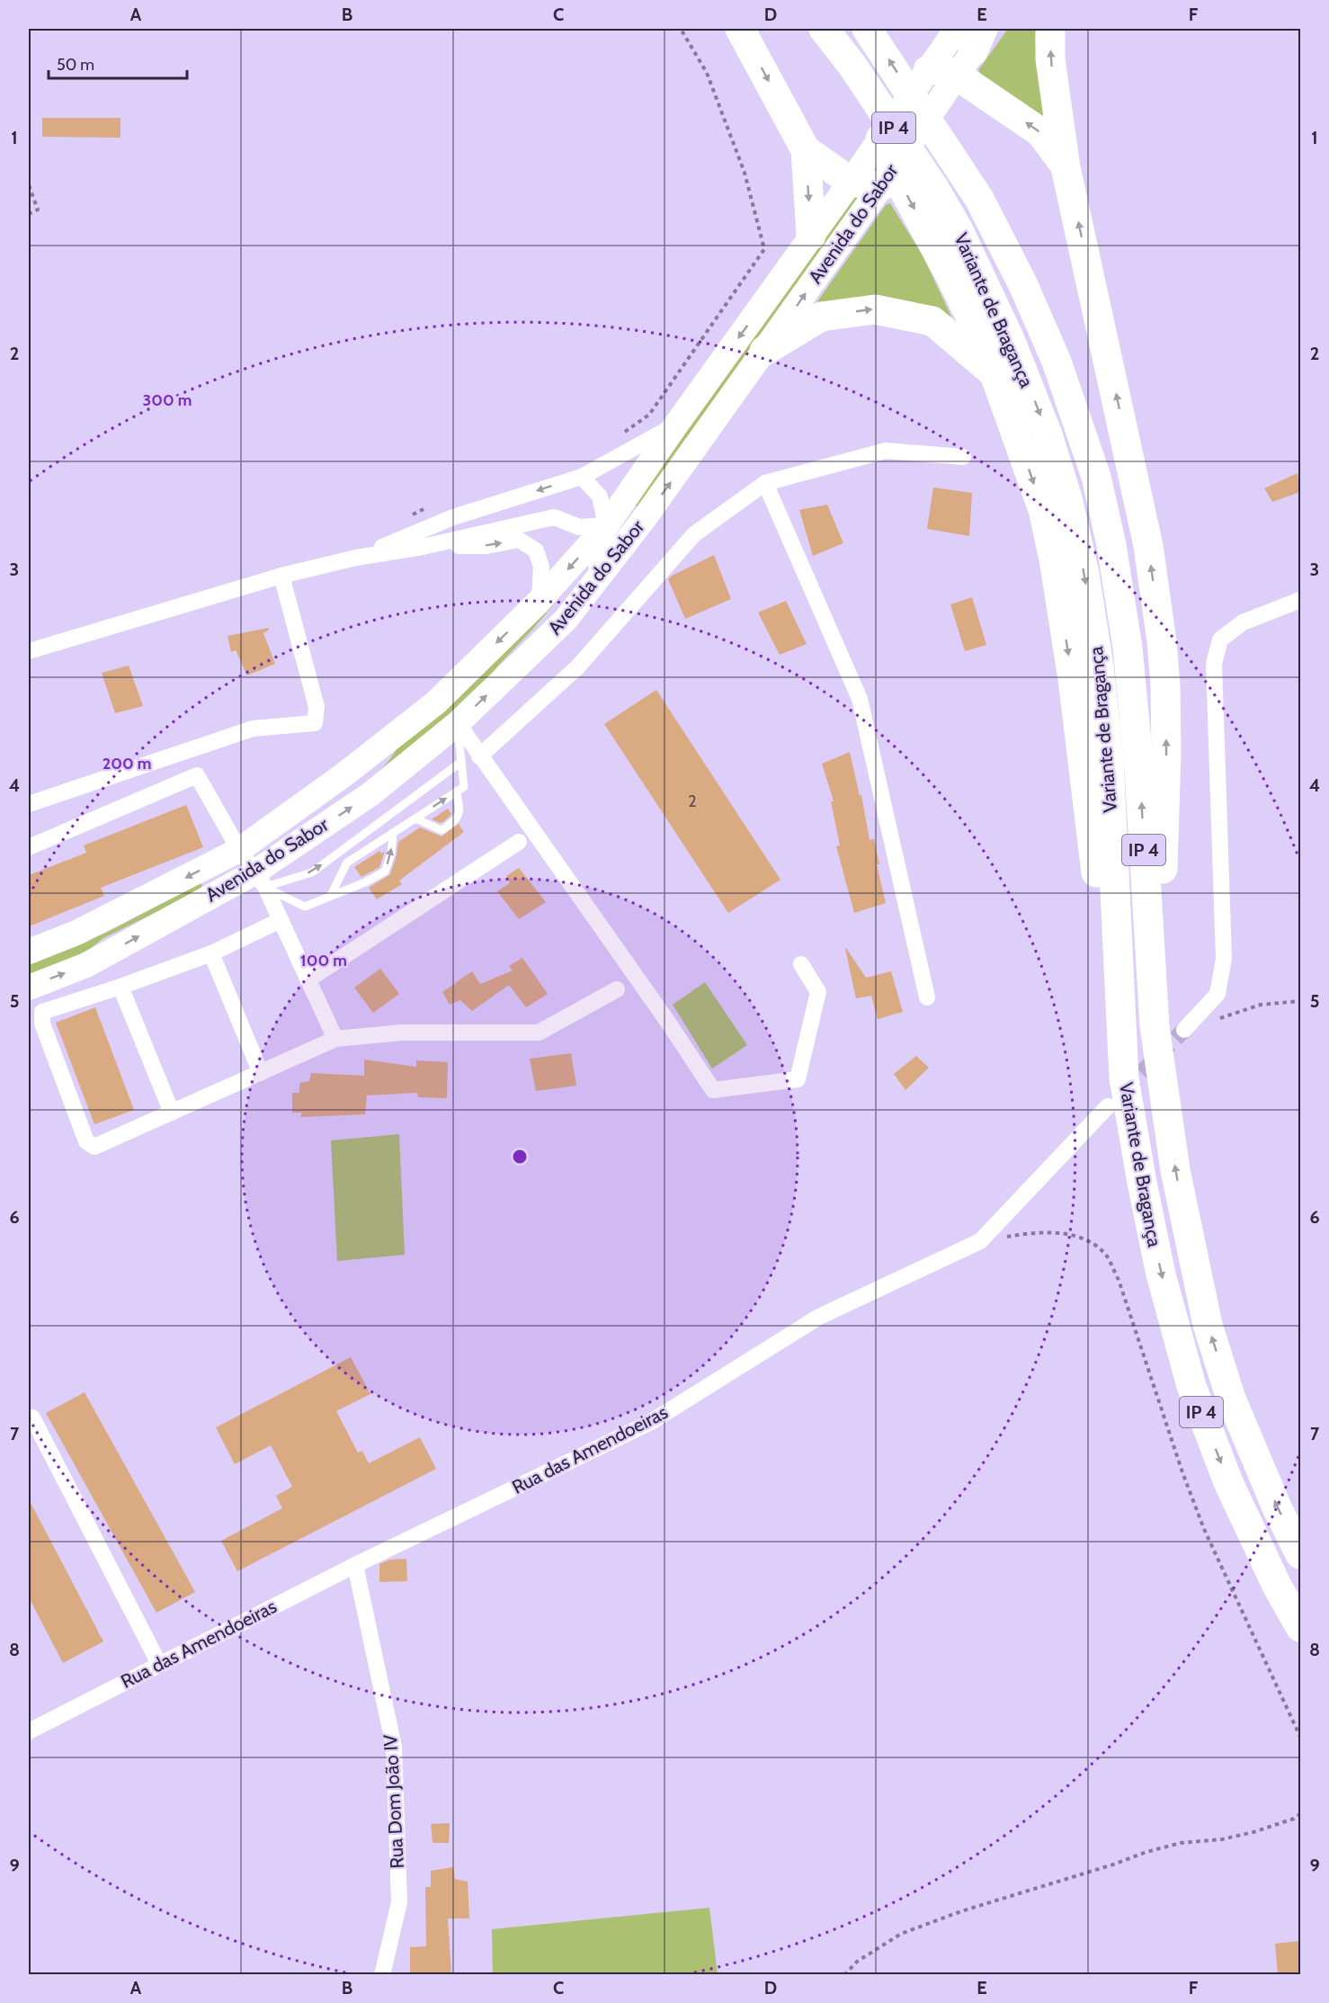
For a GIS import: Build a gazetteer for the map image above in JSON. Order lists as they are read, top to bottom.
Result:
{
  "streets": {
    "highway": ["IP 4", "Variante de Bragança"],
    "main road": ["Avenida do Sabor"],
    "street": ["Rua das Amendoeiras", "Rua Dom João IV"]
  },
  "crossings": [
    ["Rua das Amendoeiras", "Rua Dom João IV"]
  ],
  "house_numbers": ["2"],
  "scale_bar": "50 m",
  "grid": {
    "columns": [
      "A",
      "B",
      "C",
      "D",
      "E",
      "F"
    ],
    "rows": [
      "1",
      "2",
      "3",
      "4",
      "5",
      "6",
      "7",
      "8",
      "9"
    ]
  },
  "rings": ["300 m", "200 m", "100 m"]
}
